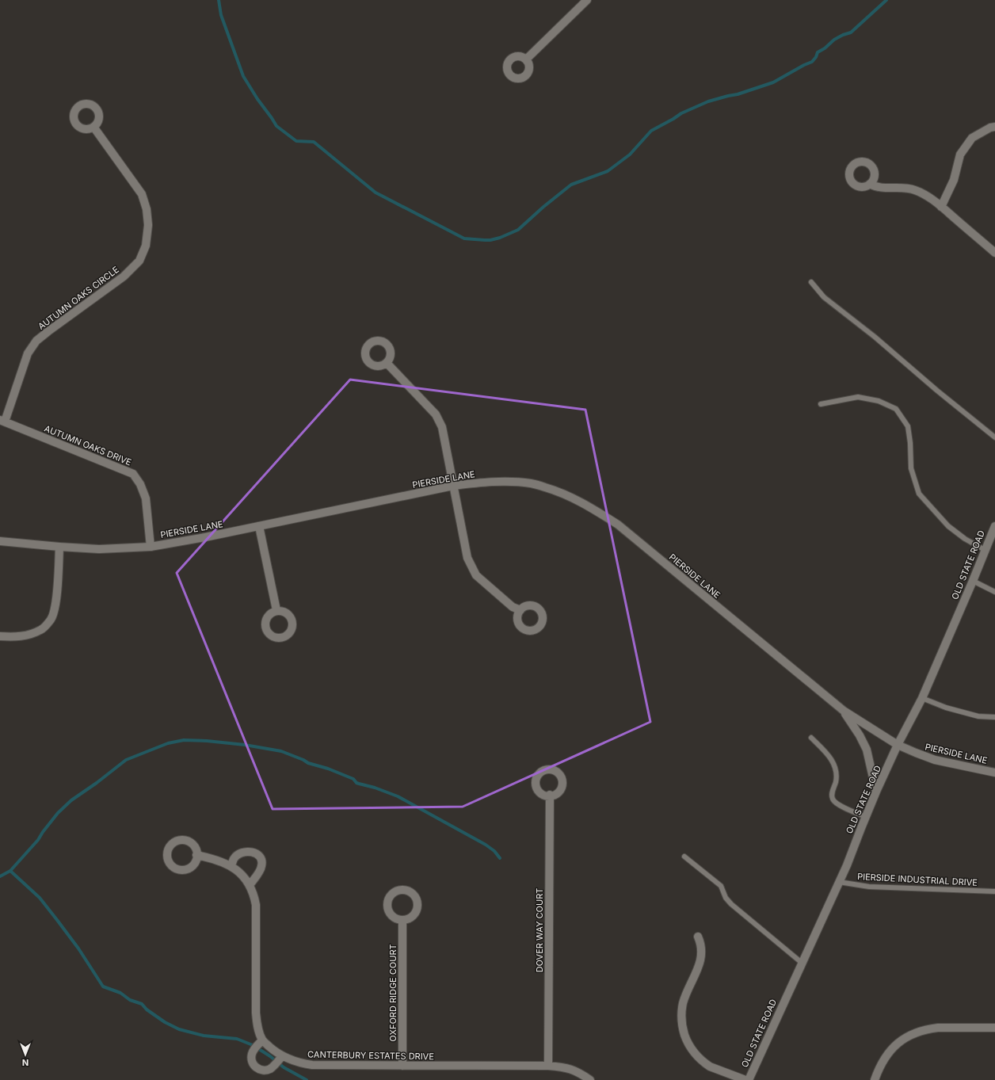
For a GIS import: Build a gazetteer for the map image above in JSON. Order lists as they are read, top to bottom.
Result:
{
  "streets": {
    "street": [
      "AUTUMN OAKS CIRCLE",
      "AUTUMN OAKS DRIVE",
      "PIERSIDE LANE",
      "OLD STATE ROAD",
      "DOVER WAY COURT",
      "OXFORD RIDGE COURT",
      "CANTERBURY ESTATES DRIVE"
    ],
    "lane": ["PIERSIDE INDUSTRIAL DRIVE"]
  },
  "crossings": [
    ["AUTUMN OAKS CIRCLE", "AUTUMN OAKS DRIVE"],
    ["AUTUMN OAKS DRIVE", "PIERSIDE LANE"],
    ["PIERSIDE LANE", "OLD STATE ROAD"],
    ["OLD STATE ROAD", "PIERSIDE INDUSTRIAL DRIVE"],
    ["DOVER WAY COURT", "CANTERBURY ESTATES DRIVE"],
    ["OXFORD RIDGE COURT", "CANTERBURY ESTATES DRIVE"]
  ],
  "north": "bottom"
}
